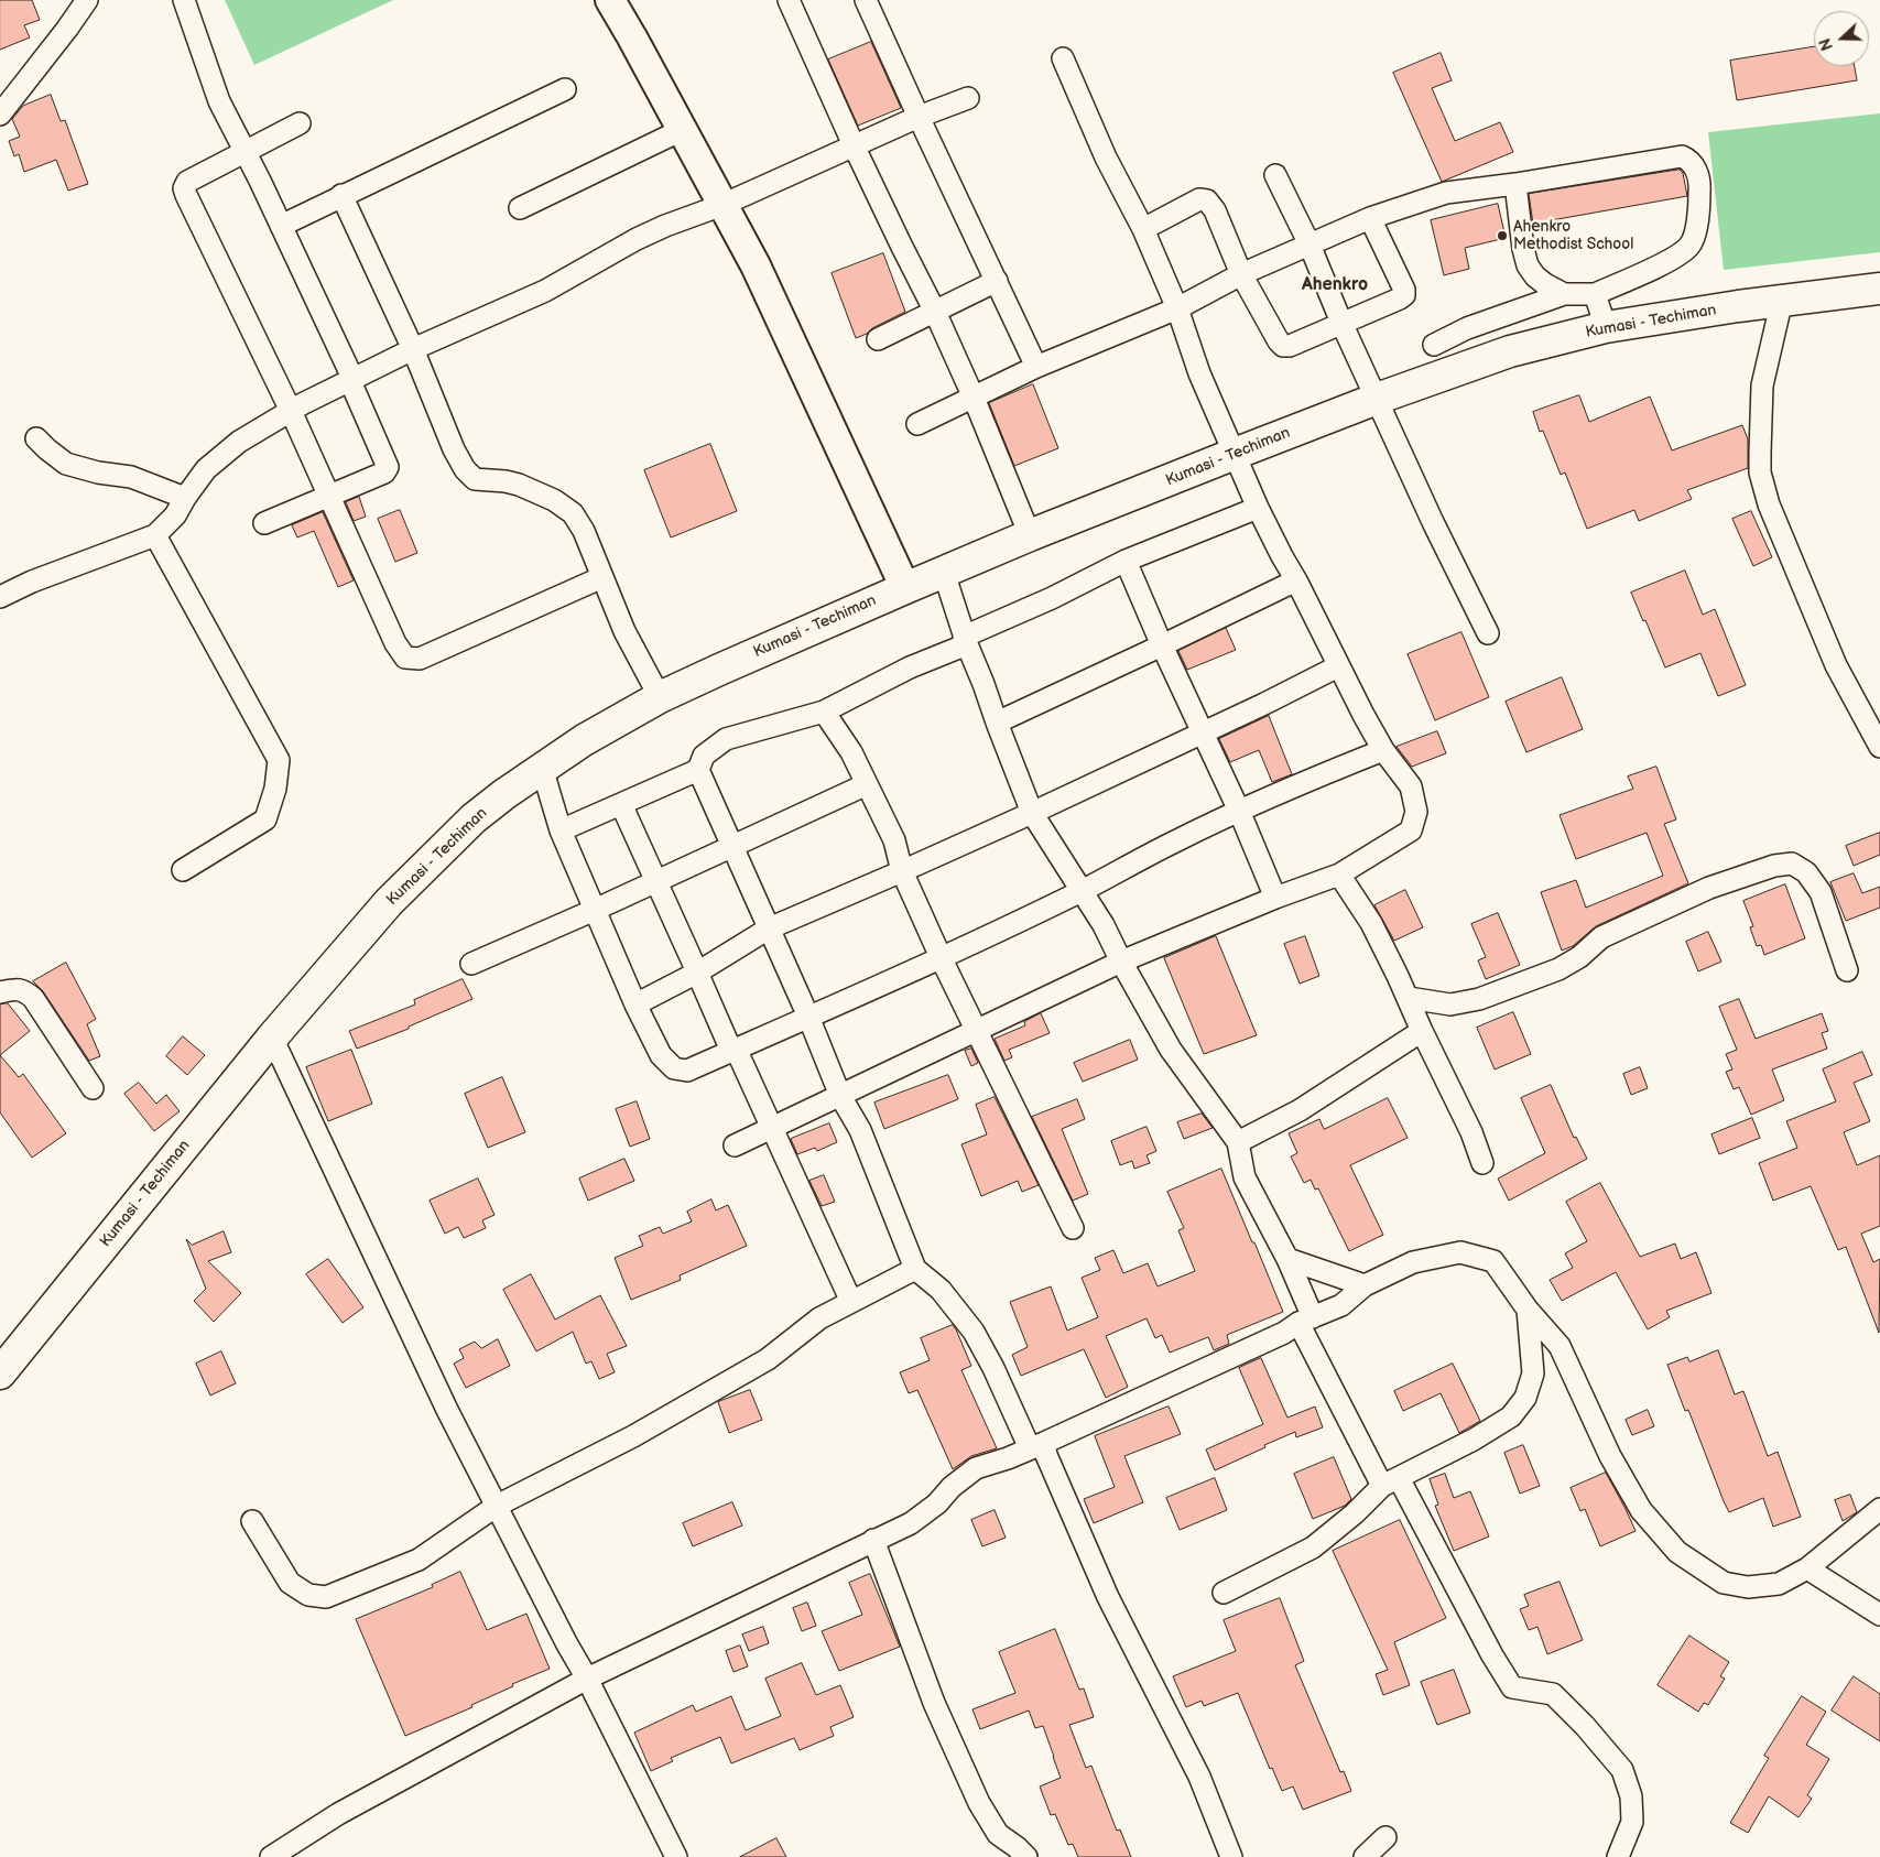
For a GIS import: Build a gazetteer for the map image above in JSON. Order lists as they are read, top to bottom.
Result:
{
  "streets": {
    "highway": ["Kumasi - Techiman"]
  },
  "districts": ["Ahenkro"],
  "places": ["Ahenkro Methodist School"],
  "north": "left"
}
